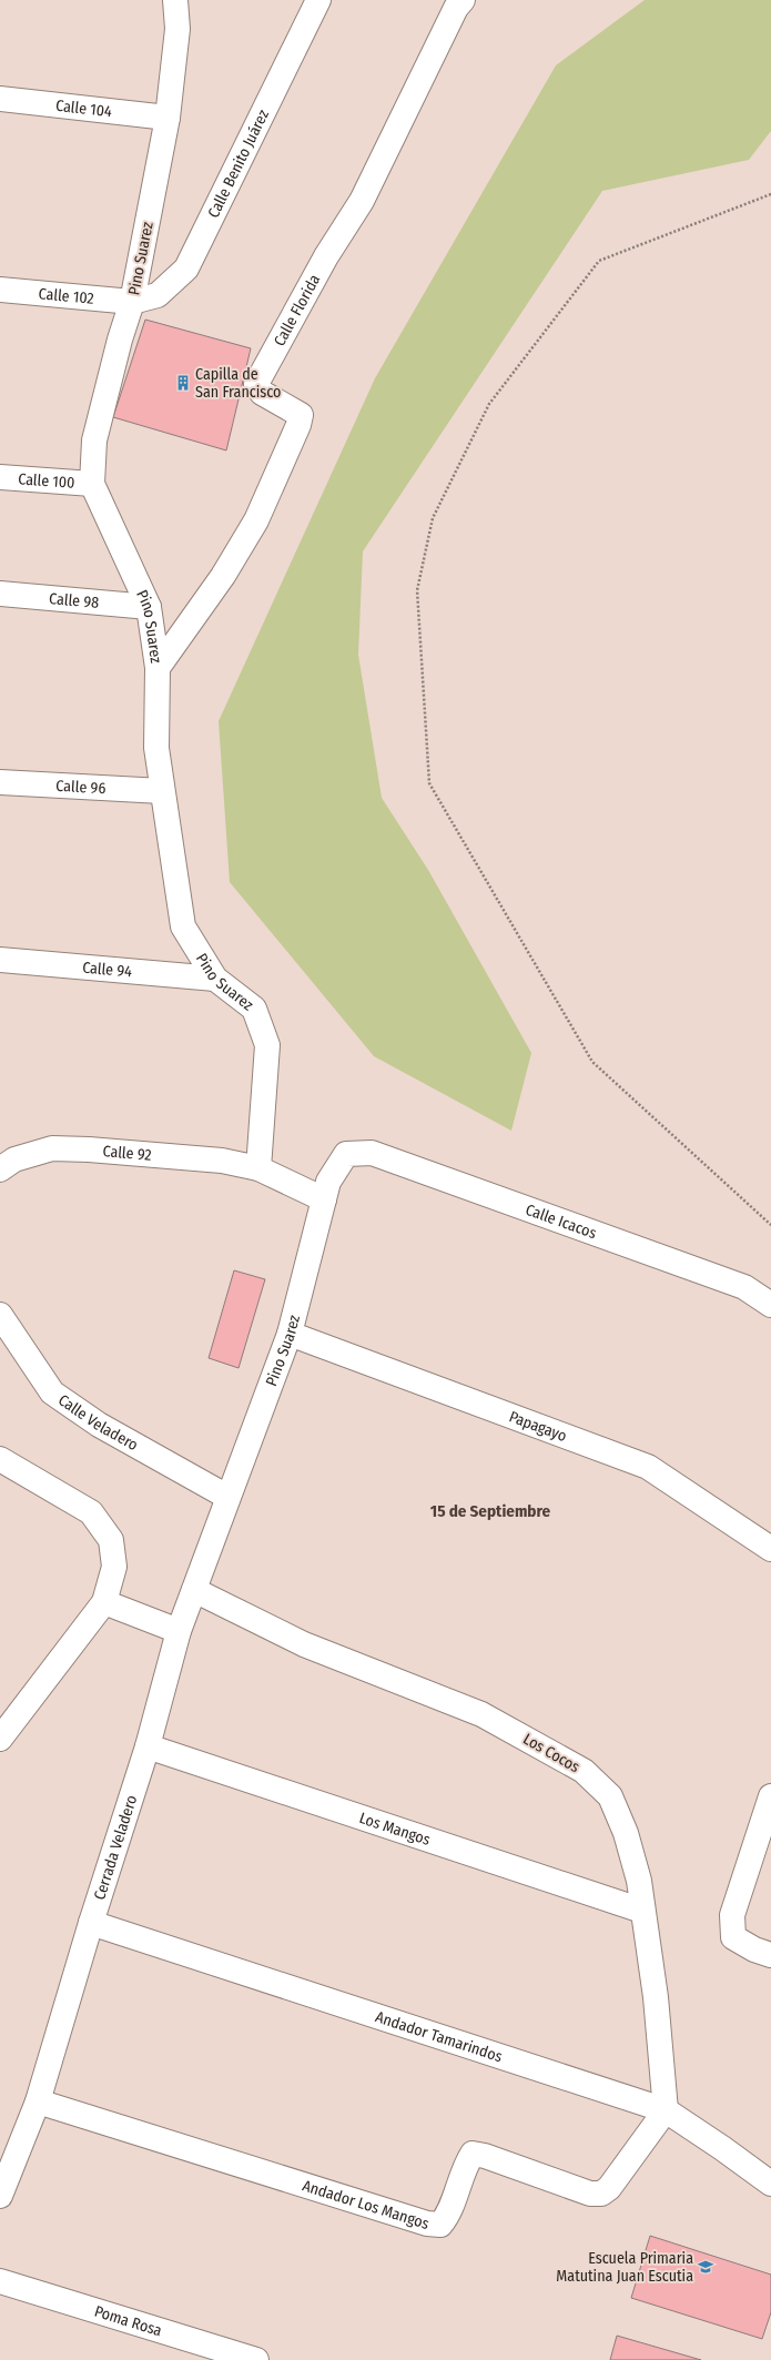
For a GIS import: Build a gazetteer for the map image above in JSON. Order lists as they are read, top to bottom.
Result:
{
  "streets": {
    "street": [
      "Calle 104",
      "Calle Benito Juárez",
      "Pino Suarez",
      "Calle 102",
      "Calle Florida",
      "Calle 100",
      "Calle 98",
      "Calle 96",
      "Calle 94",
      "Calle 92",
      "Calle Icacos",
      "Calle Veladero",
      "Papagayo",
      "Los Cocos",
      "Los Mangos",
      "Cerrada Veladero",
      "Andador Tamarindos",
      "Andador Los Mangos",
      "Poma Rosa"
    ]
  },
  "crossings": [
    ["Calle 104", "Pino Suarez"],
    ["Calle Benito Juárez", "Pino Suarez"],
    ["Calle Benito Juárez", "Calle 102"],
    ["Pino Suarez", "Calle 102"],
    ["Pino Suarez", "Calle Florida"],
    ["Pino Suarez", "Calle 100"],
    ["Pino Suarez", "Calle 98"],
    ["Pino Suarez", "Calle 96"],
    ["Pino Suarez", "Calle 94"],
    ["Pino Suarez", "Calle 92"],
    ["Pino Suarez", "Calle Icacos"],
    ["Pino Suarez", "Calle Veladero"],
    ["Pino Suarez", "Papagayo"],
    ["Pino Suarez", "Cerrada Veladero"],
    ["Calle Veladero", "Cerrada Veladero"],
    ["Los Cocos", "Los Mangos"],
    ["Los Cocos", "Cerrada Veladero"],
    ["Los Cocos", "Andador Tamarindos"],
    ["Los Cocos", "Andador Los Mangos"],
    ["Los Mangos", "Cerrada Veladero"],
    ["Cerrada Veladero", "Andador Tamarindos"],
    ["Cerrada Veladero", "Andador Los Mangos"],
    ["Andador Tamarindos", "Andador Los Mangos"]
  ],
  "districts": ["15 de Septiembre"],
  "places": {
    "building": ["Capilla de San Francisco"],
    "school or university": ["Escuela Primaria Matutina Juan Escutia"]
  }
}
